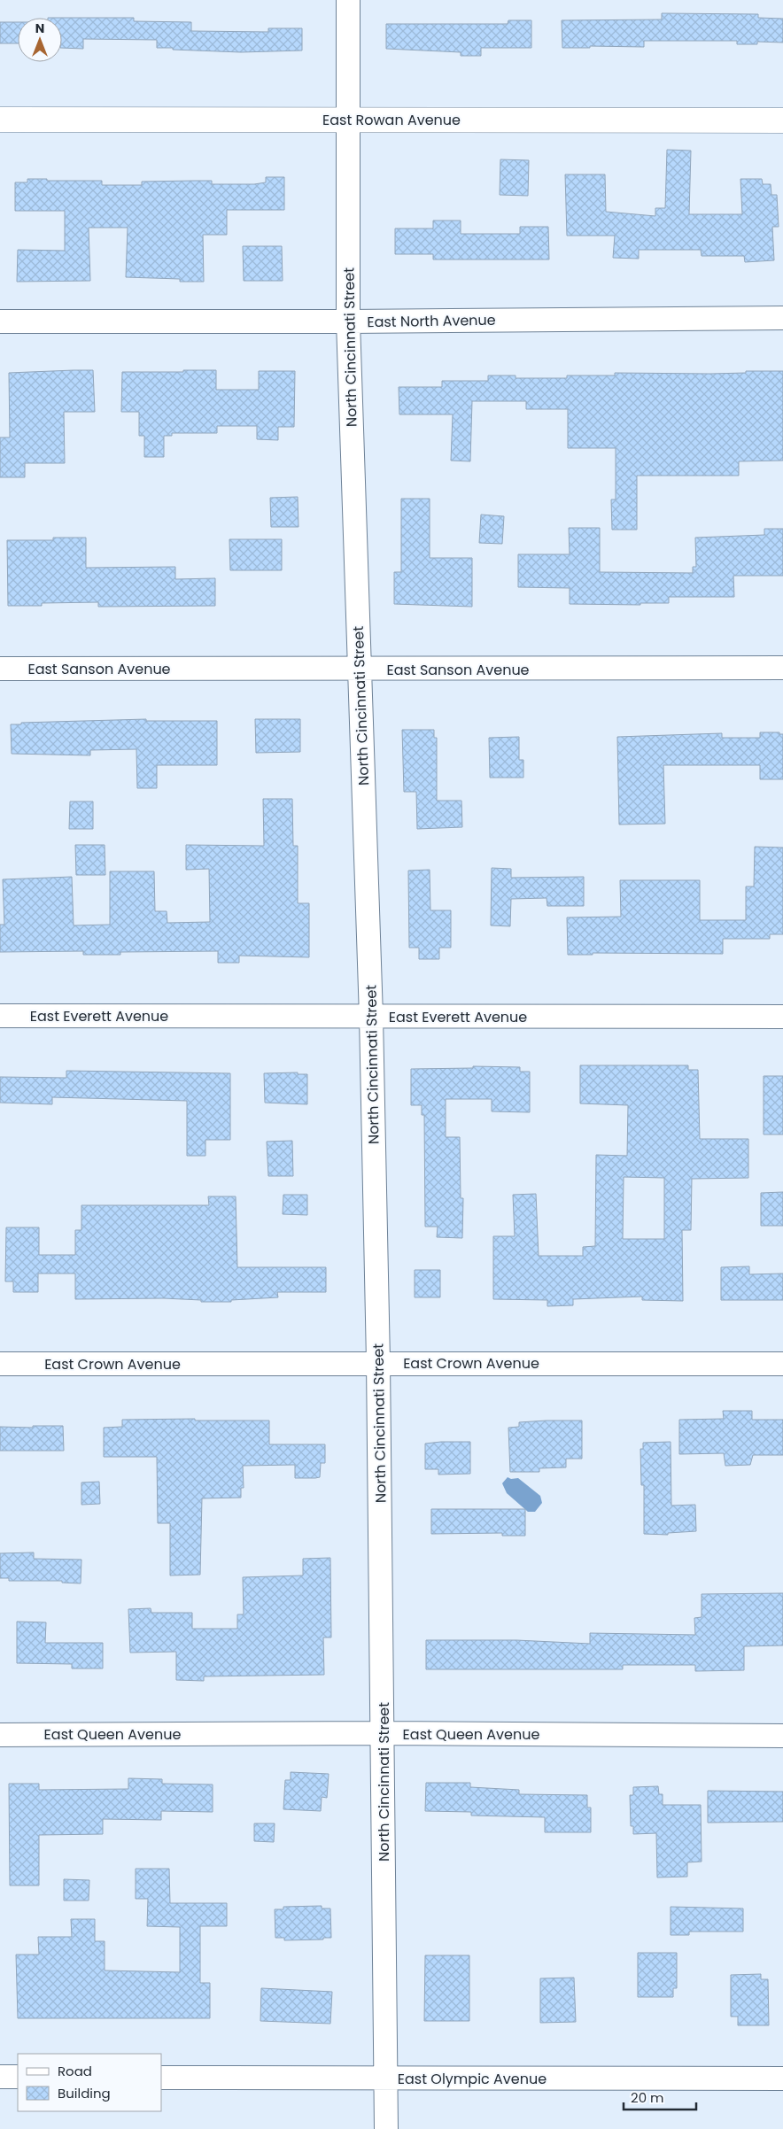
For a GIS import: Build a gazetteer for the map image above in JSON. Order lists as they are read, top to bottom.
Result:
{
  "streets": {
    "street": [
      "East Rowan Avenue",
      "East North Avenue",
      "North Cincinnati Street",
      "East Sanson Avenue",
      "East Everett Avenue",
      "East Crown Avenue",
      "East Queen Avenue",
      "East Olympic Avenue"
    ]
  },
  "crossings": [
    ["East Rowan Avenue", "North Cincinnati Street"],
    ["East North Avenue", "North Cincinnati Street"],
    ["North Cincinnati Street", "East Sanson Avenue"],
    ["North Cincinnati Street", "East Everett Avenue"],
    ["North Cincinnati Street", "East Crown Avenue"],
    ["North Cincinnati Street", "East Queen Avenue"],
    ["North Cincinnati Street", "East Olympic Avenue"]
  ],
  "legend": ["Road", "Building"],
  "scale_bar": "20 m",
  "north": "top"
}
